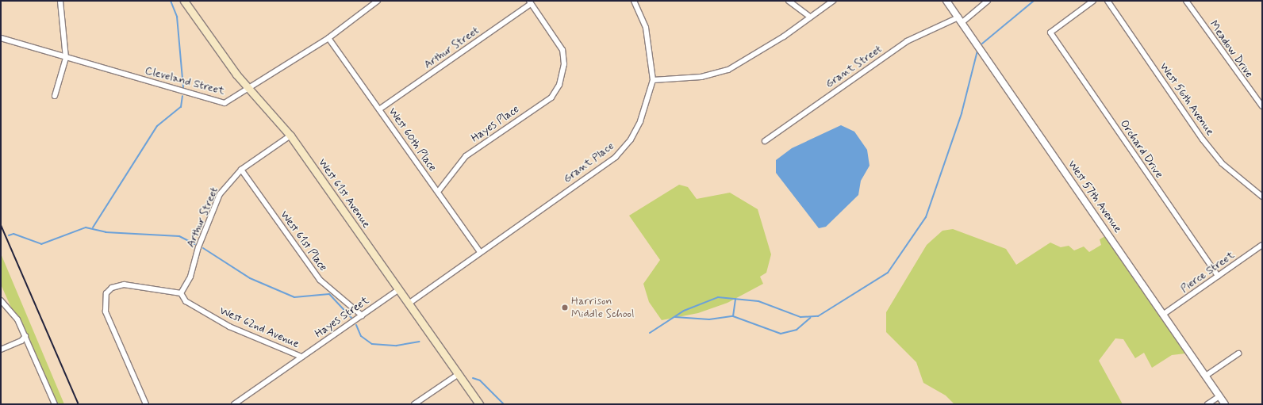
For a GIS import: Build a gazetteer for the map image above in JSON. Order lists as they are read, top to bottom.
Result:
{
  "streets": {
    "main road": ["West 61st Avenue"],
    "street": [
      "Arthur Street",
      "Meadow Drive",
      "Grant Street",
      "Cleveland Street",
      "West 56th Avenue",
      "Hayes Place",
      "West 60th Place",
      "Orchard Drive",
      "Grant Place",
      "West 57th Avenue",
      "West 61st Place",
      "Pierce Street",
      "Hayes Street",
      "West 62nd Avenue"
    ]
  },
  "crossings": [
    ["Arthur Street", "Hayes Place"],
    ["Arthur Street", "West 60th Place"],
    ["Arthur Street", "West 61st Avenue"],
    ["Arthur Street", "West 61st Place"],
    ["Arthur Street", "West 62nd Avenue"],
    ["Grant Street", "West 57th Avenue"],
    ["Cleveland Street", "West 60th Place"],
    ["Cleveland Street", "West 61st Avenue"],
    ["Hayes Place", "West 60th Place"],
    ["West 60th Place", "Grant Place"],
    ["Orchard Drive", "Pierce Street"],
    ["Grant Place", "West 61st Avenue"],
    ["West 61st Avenue", "Hayes Street"],
    ["West 57th Avenue", "Pierce Street"],
    ["West 61st Place", "Hayes Street"],
    ["Hayes Street", "West 62nd Avenue"]
  ],
  "places": ["Harrison Middle School"]
}
